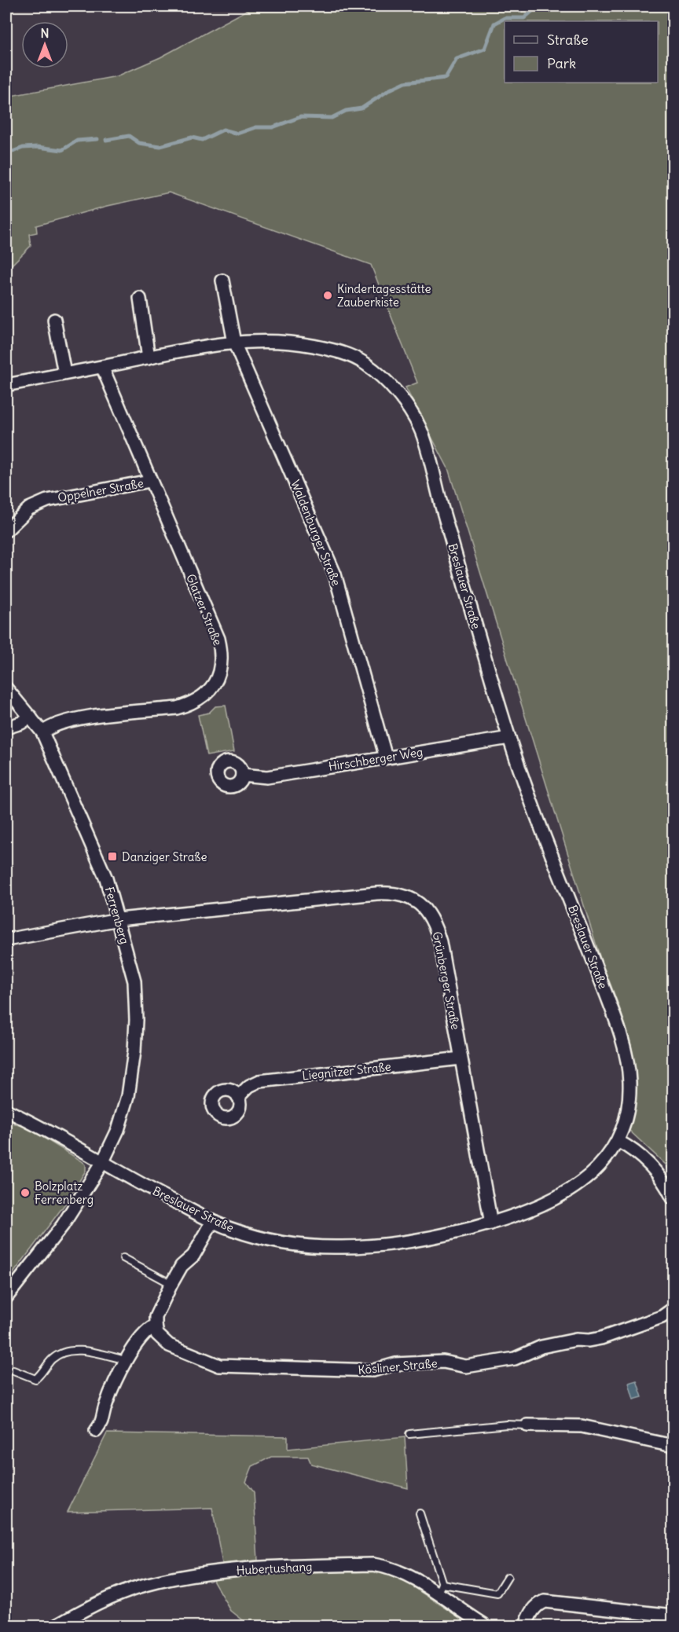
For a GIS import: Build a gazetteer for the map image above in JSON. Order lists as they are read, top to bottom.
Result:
{
  "streets": {
    "street": [
      "Oppelner Straße",
      "Waldenburger Straße",
      "Breslauer Straße",
      "Glatzer Straße",
      "Hirschberger Weg",
      "Ferrenberg",
      "Grünberger Straße",
      "Liegnitzer Straße",
      "Kösliner Straße",
      "Hubertushang"
    ]
  },
  "crossings": [
    ["Oppelner Straße", "Glatzer Straße"],
    ["Waldenburger Straße", "Breslauer Straße"],
    ["Waldenburger Straße", "Hirschberger Weg"],
    ["Breslauer Straße", "Glatzer Straße"],
    ["Breslauer Straße", "Hirschberger Weg"],
    ["Breslauer Straße", "Ferrenberg"],
    ["Breslauer Straße", "Grünberger Straße"],
    ["Glatzer Straße", "Ferrenberg"],
    ["Ferrenberg", "Grünberger Straße"],
    ["Grünberger Straße", "Liegnitzer Straße"]
  ],
  "places": {
    "other": ["Kindertagesstätte Zauberkiste", "Bolzplatz Ferrenberg"],
    "transit": ["Danziger Straße"]
  },
  "legend": ["Straße", "Park"],
  "north": "top"
}
